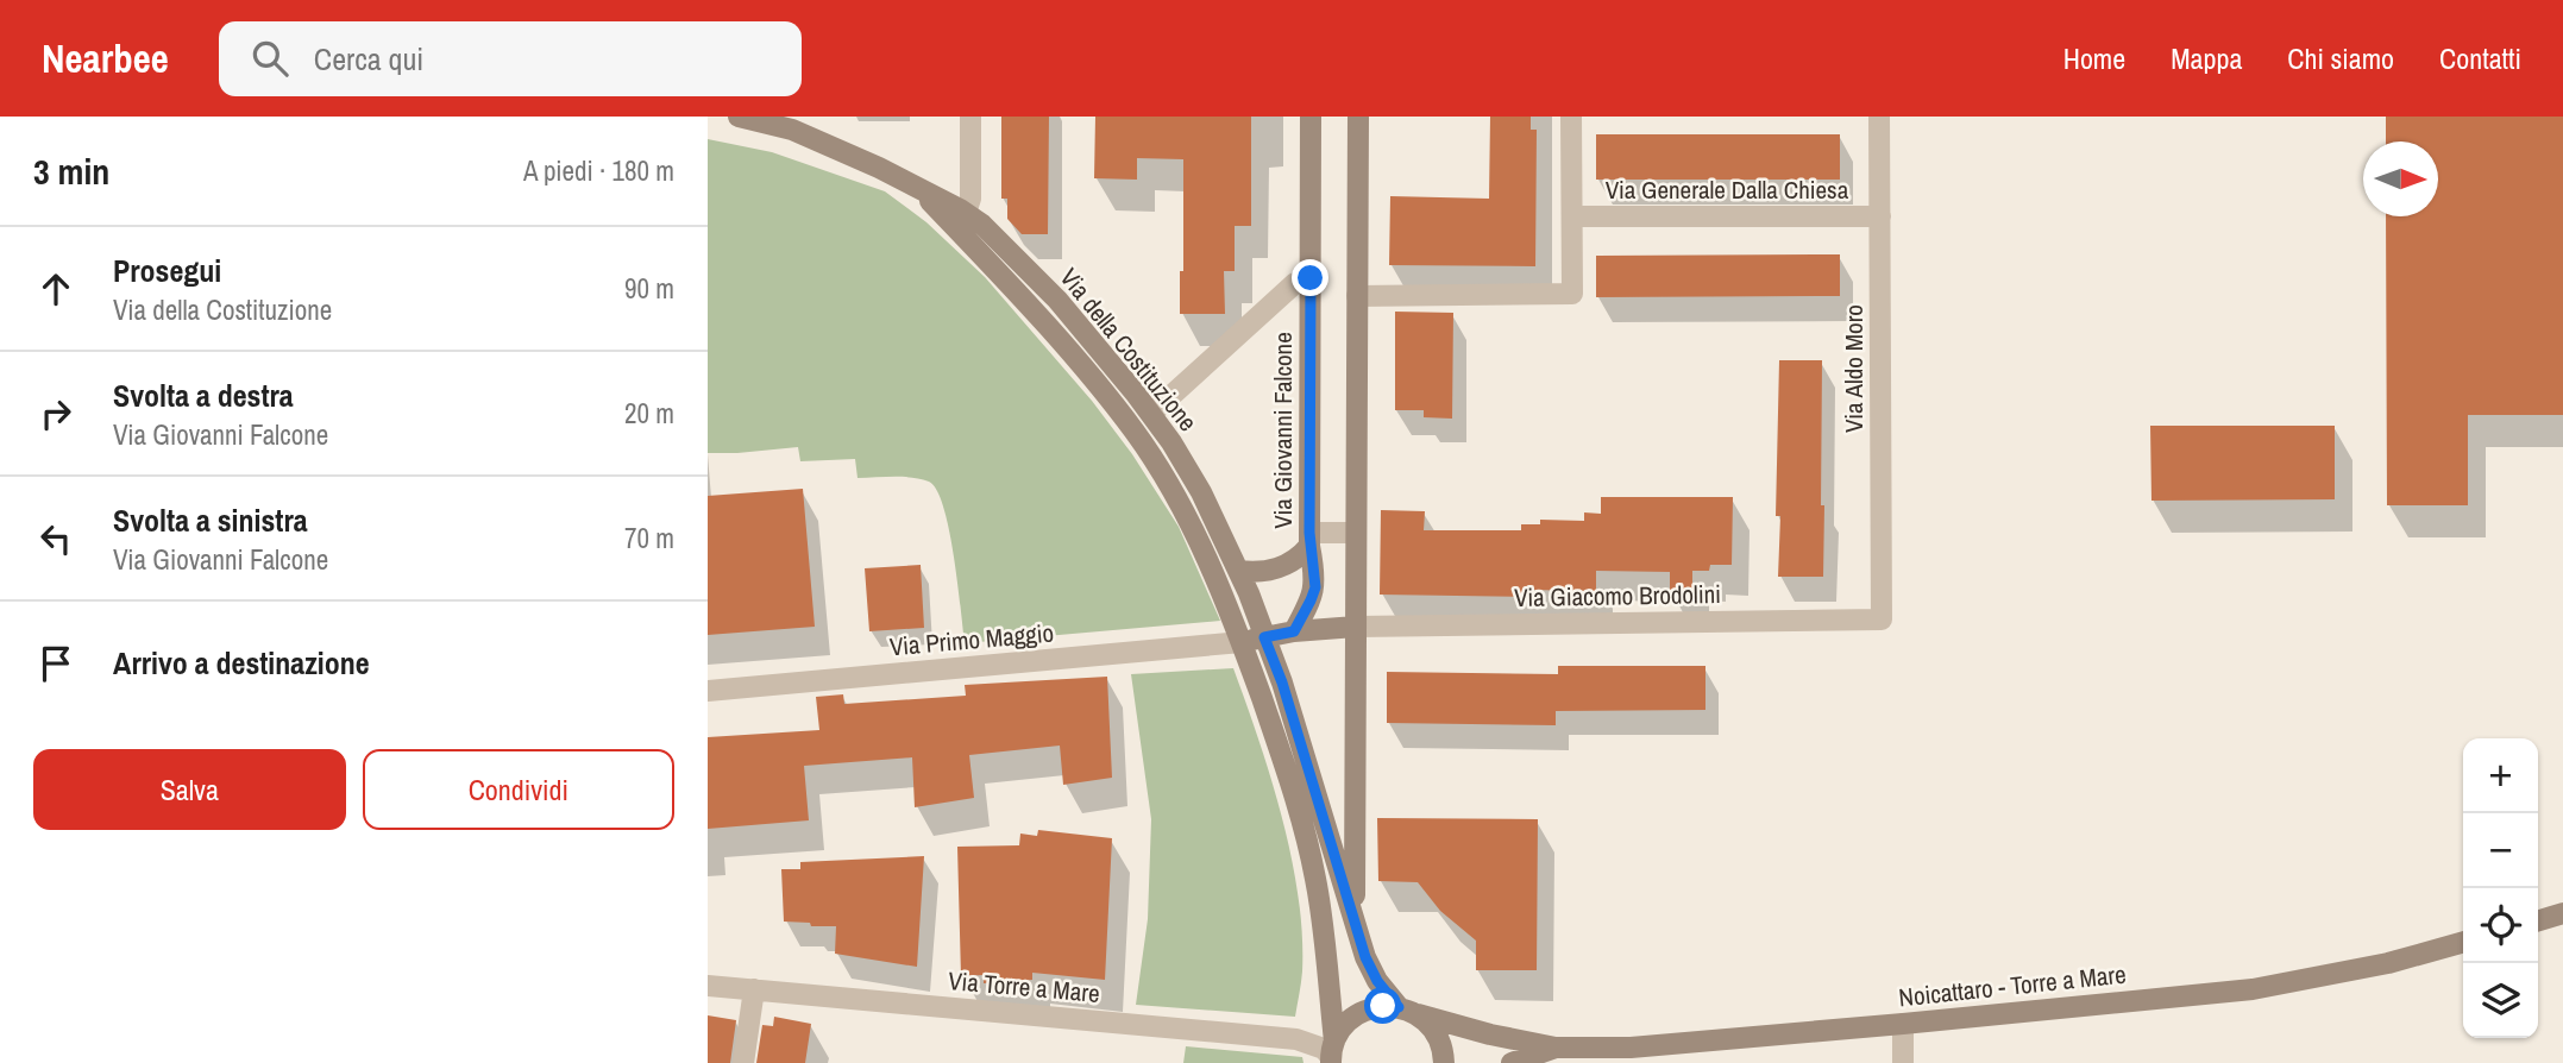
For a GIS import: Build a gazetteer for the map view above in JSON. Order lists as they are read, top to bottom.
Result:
{
  "streets": {
    "street": [
      "Via Generale Dalla Chiesa",
      "Via della Costituzione",
      "Via Aldo Moro",
      "Via Giovanni Falcone",
      "Via Giacomo Brodolini",
      "Via Primo Maggio",
      "Noicattaro - Torre a Mare",
      "Via Torre a Mare"
    ]
  },
  "crossings": [
    ["Via Generale Dalla Chiesa", "Via Aldo Moro"],
    ["Via della Costituzione", "Via Giovanni Falcone"],
    ["Via della Costituzione", "Via Primo Maggio"],
    ["Via della Costituzione", "Noicattaro - Torre a Mare"],
    ["Via della Costituzione", "Via Torre a Mare"],
    ["Via Aldo Moro", "Via Giacomo Brodolini"]
  ],
  "north": "right",
  "page": {
    "header": "Nearbee",
    "search": "Cerca qui",
    "nav": [
      "Home",
      "Mappa",
      "Chi siamo",
      "Contatti"
    ],
    "heading": ["3 min", "A piedi · 180 m"],
    "list": [
      ["Prosegui", "Via della Costituzione", "90 m"],
      ["Svolta a destra", "Via Giovanni Falcone", "20 m"],
      ["Svolta a sinistra", "Via Giovanni Falcone", "70 m"],
      "Arrivo a destinazione"
    ],
    "buttons": ["Salva", "Condividi"],
    "map_buttons": ["+", "−"]
  }
}
